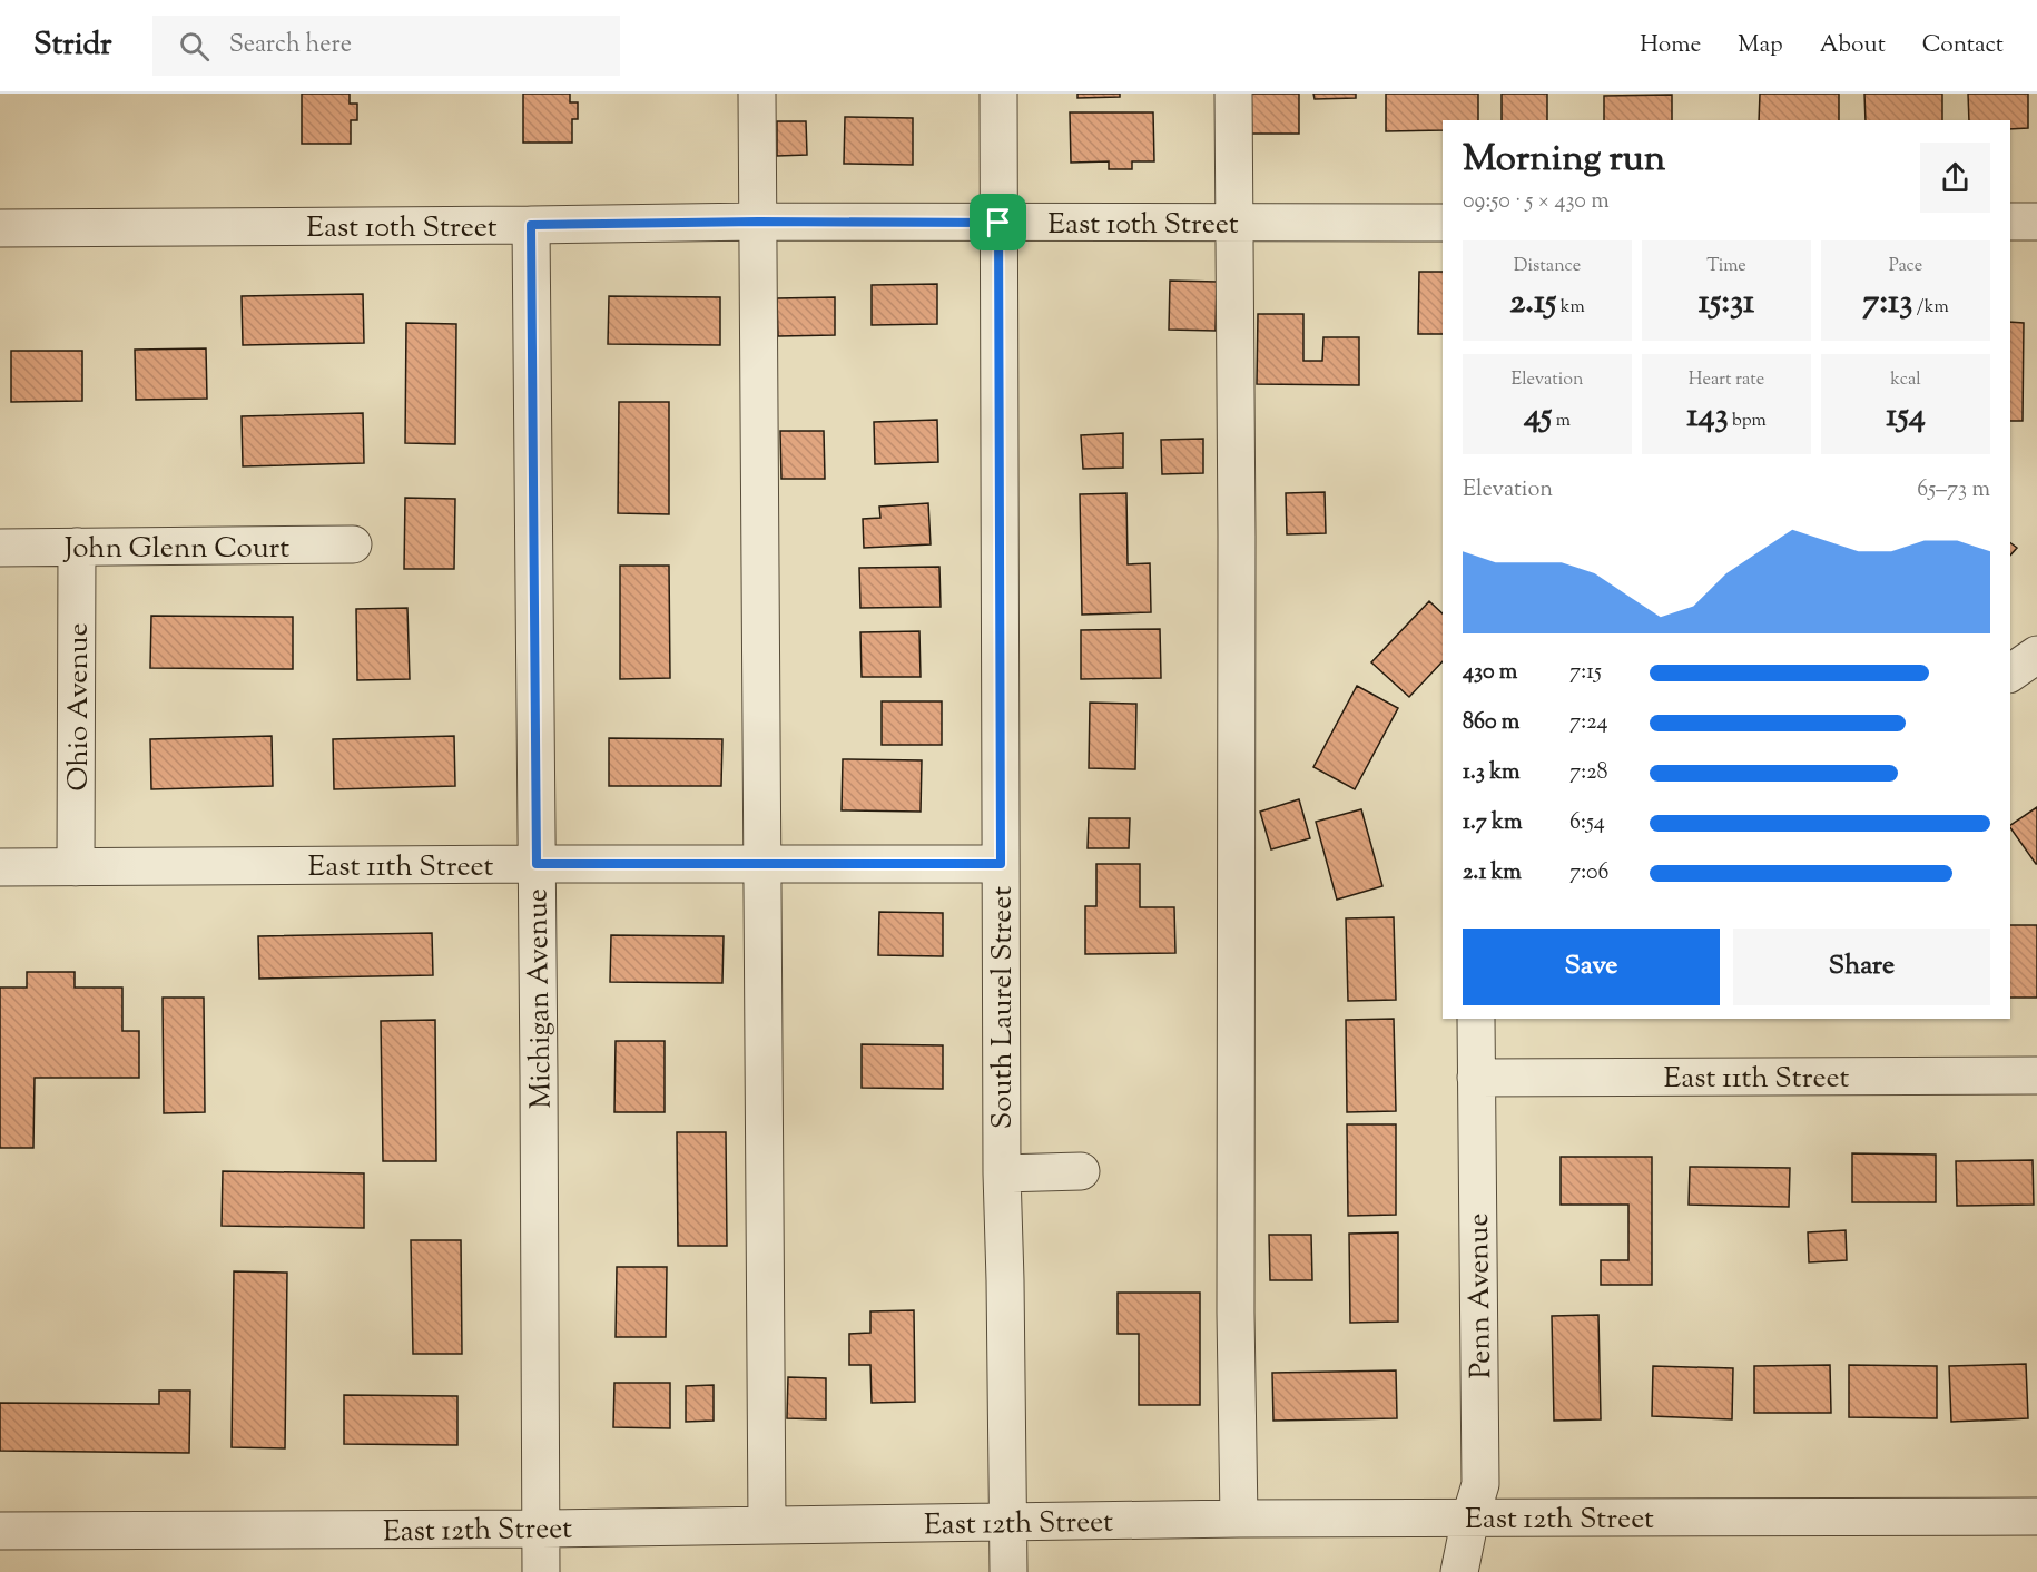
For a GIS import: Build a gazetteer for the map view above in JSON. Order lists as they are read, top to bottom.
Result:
{
  "streets": {
    "street": [
      "East 10th Street",
      "John Glenn Court",
      "Ohio Avenue",
      "East 11th Street",
      "Michigan Avenue",
      "South Laurel Street",
      "Penn Avenue",
      "East 12th Street"
    ]
  },
  "crossings": [
    ["East 10th Street", "Michigan Avenue"],
    ["East 10th Street", "South Laurel Street"],
    ["John Glenn Court", "Ohio Avenue"],
    ["Ohio Avenue", "East 11th Street"],
    ["East 11th Street", "Michigan Avenue"],
    ["East 11th Street", "South Laurel Street"],
    ["East 11th Street", "Penn Avenue"],
    ["Michigan Avenue", "East 12th Street"],
    ["South Laurel Street", "East 12th Street"],
    ["Penn Avenue", "East 12th Street"]
  ],
  "page": {
    "header": "Stridr",
    "search": "Search here",
    "nav": [
      "Home",
      "Map",
      "About",
      "Contact"
    ],
    "heading": ["Morning run", "09:50 · 5 × 430 m"],
    "stats": [
      ["Distance", "2.15 km"],
      ["Time", "15:31"],
      ["Pace", "7:13 /km"],
      ["Elevation", "45 m"],
      ["Heart rate", "143 bpm"],
      ["kcal", "154"]
    ],
    "chart": ["Elevation", "65–73 m"],
    "list": [
      {
        "name": "430 m",
        "note": "7:15"
      },
      {
        "name": "860 m",
        "note": "7:24"
      },
      {
        "name": "1.3 km",
        "note": "7:28"
      },
      {
        "name": "1.7 km",
        "note": "6:54"
      },
      {
        "name": "2.1 km",
        "note": "7:06"
      }
    ],
    "buttons": ["Save", "Share"]
  }
}
